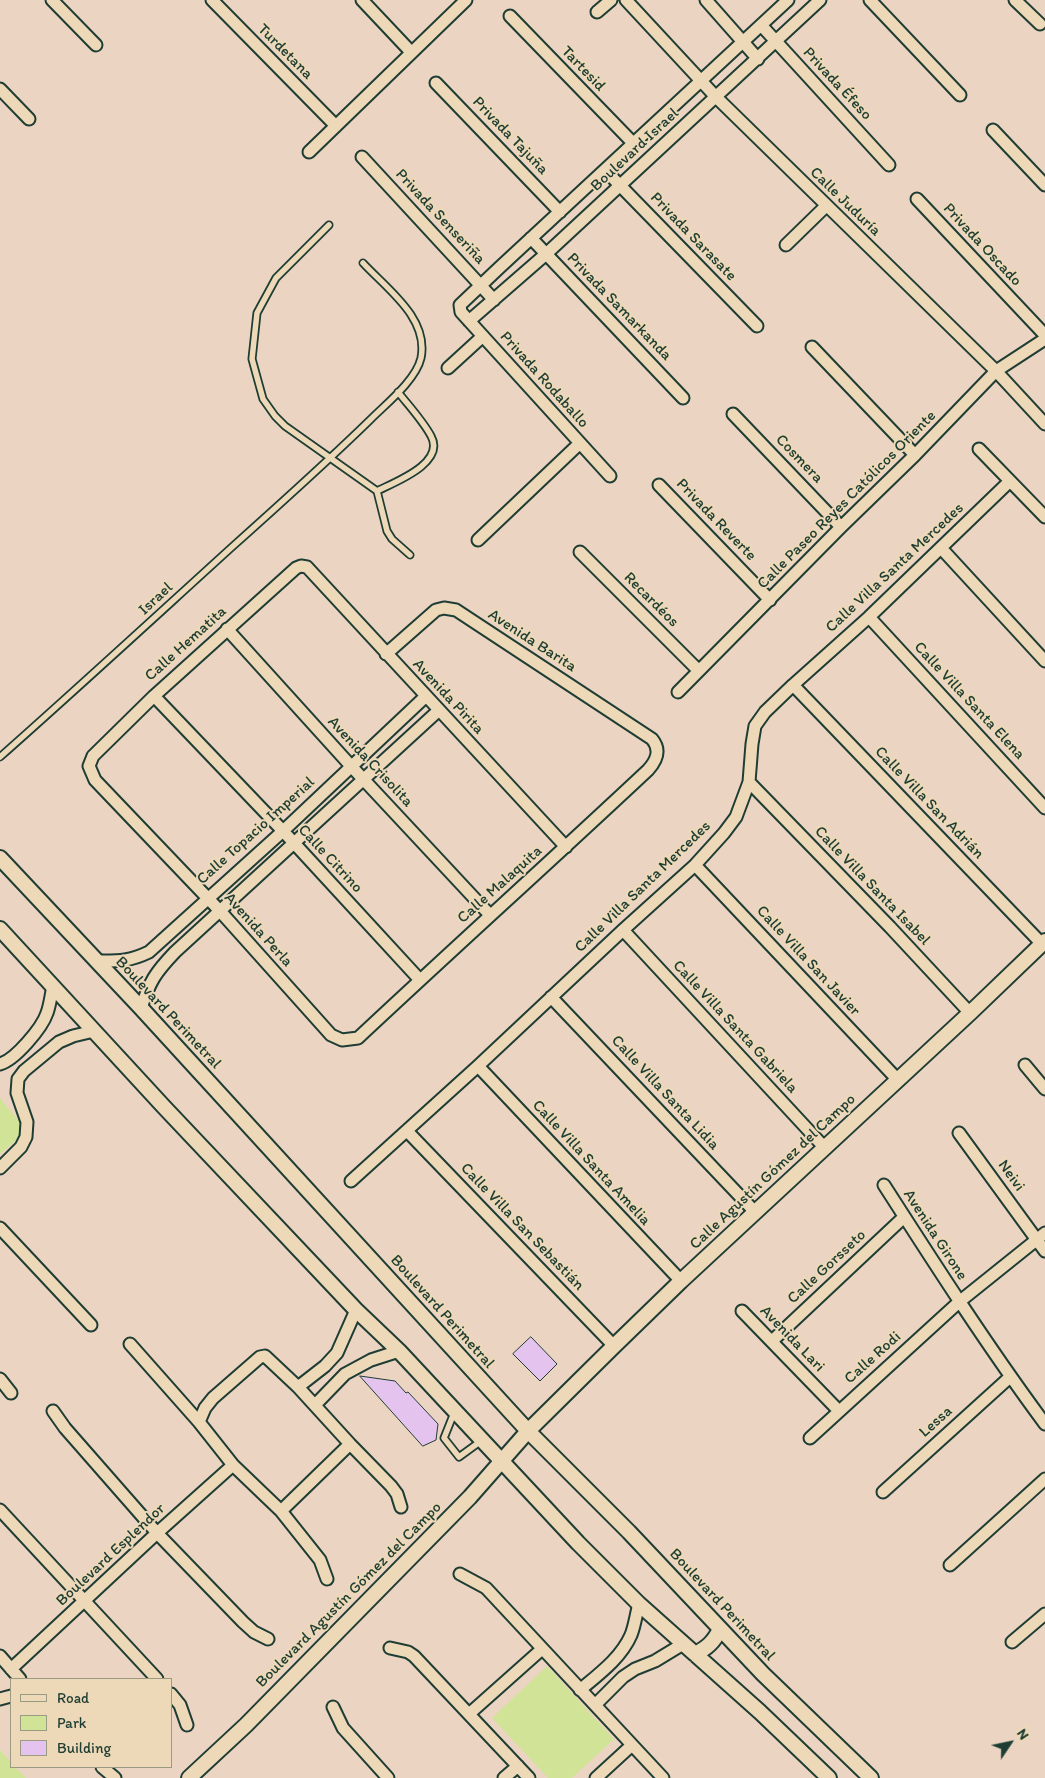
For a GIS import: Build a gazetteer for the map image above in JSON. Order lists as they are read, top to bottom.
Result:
{
  "streets": {
    "street": [
      "Turdetana",
      "Tartesid",
      "Privada Éfeso",
      "Privada Tajuña",
      "Boulevard Israel",
      "Calle Juduría",
      "Privada Senseriña",
      "Privada Sarasate",
      "Privada Oscado",
      "Privada Samarkanda",
      "Privada Rodaballo",
      "Cosmera",
      "Calle Paseo Reyes Católicos Oriente",
      "Privada Reverte",
      "Calle Villa Santa Mercedes",
      "Recardéos",
      "Avenida Barita",
      "Calle Hematita",
      "Avenida Pirita",
      "Calle Villa Santa Elena",
      "Avenida Crisolita",
      "Calle Villa San Adrián",
      "Calle Topacio Imperial",
      "Calle Citrino",
      "Calle Malaquita",
      "Calle Villa Santa Isabel",
      "Avenida Perla",
      "Calle Villa San Javier",
      "Boulevard Perimetral",
      "Calle Villa Santa Gabriela",
      "Calle Villa Santa Lidia",
      "Calle Villa Santa Amelia",
      "Calle Agustín Gómez del Campo",
      "Neivi",
      "Calle Villa San Sebastián",
      "Avenida Girone",
      "Calle Gorsseto",
      "Avenida Lari",
      "Calle Rodi",
      "Lessa",
      "Boulevard Esplendor",
      "Boulevard Agustín Gómez del Campo"
    ],
    "lane": ["Israel"]
  },
  "crossings": [
    ["Tartesid", "Boulevard Israel"],
    ["Privada Éfeso", "Boulevard Israel"],
    ["Privada Tajuña", "Boulevard Israel"],
    ["Boulevard Israel", "Calle Juduría"],
    ["Boulevard Israel", "Privada Senseriña"],
    ["Boulevard Israel", "Privada Sarasate"],
    ["Boulevard Israel", "Privada Samarkanda"],
    ["Boulevard Israel", "Privada Rodaballo"],
    ["Calle Juduría", "Calle Paseo Reyes Católicos Oriente"],
    ["Privada Oscado", "Calle Paseo Reyes Católicos Oriente"],
    ["Cosmera", "Calle Paseo Reyes Católicos Oriente"],
    ["Calle Paseo Reyes Católicos Oriente", "Privada Reverte"],
    ["Calle Paseo Reyes Católicos Oriente", "Recardéos"],
    ["Calle Villa Santa Mercedes", "Calle Villa Santa Elena"],
    ["Calle Villa Santa Mercedes", "Calle Villa San Adrián"],
    ["Calle Villa Santa Mercedes", "Calle Villa Santa Isabel"],
    ["Calle Villa Santa Mercedes", "Calle Villa San Javier"],
    ["Calle Villa Santa Mercedes", "Calle Villa Santa Gabriela"],
    ["Calle Villa Santa Mercedes", "Calle Villa Santa Lidia"],
    ["Calle Villa Santa Mercedes", "Calle Villa Santa Amelia"],
    ["Calle Villa Santa Mercedes", "Calle Villa San Sebastián"],
    ["Avenida Barita", "Avenida Pirita"],
    ["Avenida Barita", "Calle Malaquita"],
    ["Calle Hematita", "Avenida Pirita"],
    ["Calle Hematita", "Avenida Crisolita"],
    ["Calle Hematita", "Calle Citrino"],
    ["Calle Hematita", "Avenida Perla"],
    ["Avenida Pirita", "Calle Topacio Imperial"],
    ["Avenida Pirita", "Calle Malaquita"],
    ["Avenida Crisolita", "Calle Topacio Imperial"],
    ["Avenida Crisolita", "Calle Malaquita"],
    ["Calle Villa San Adrián", "Calle Agustín Gómez del Campo"],
    ["Calle Topacio Imperial", "Calle Citrino"],
    ["Calle Topacio Imperial", "Avenida Perla"],
    ["Calle Topacio Imperial", "Boulevard Perimetral"],
    ["Calle Citrino", "Calle Malaquita"],
    ["Calle Malaquita", "Avenida Perla"],
    ["Calle Villa Santa Isabel", "Calle Agustín Gómez del Campo"],
    ["Calle Villa San Javier", "Calle Agustín Gómez del Campo"],
    ["Boulevard Perimetral", "Calle Agustín Gómez del Campo"],
    ["Boulevard Perimetral", "Boulevard Agustín Gómez del Campo"],
    ["Calle Villa Santa Gabriela", "Calle Agustín Gómez del Campo"],
    ["Calle Villa Santa Lidia", "Calle Agustín Gómez del Campo"],
    ["Calle Villa Santa Amelia", "Calle Agustín Gómez del Campo"],
    ["Calle Agustín Gómez del Campo", "Calle Villa San Sebastián"],
    ["Calle Agustín Gómez del Campo", "Boulevard Agustín Gómez del Campo"],
    ["Neivi", "Calle Rodi"],
    ["Avenida Girone", "Calle Gorsseto"],
    ["Avenida Girone", "Calle Rodi"],
    ["Avenida Girone", "Lessa"],
    ["Calle Gorsseto", "Avenida Lari"],
    ["Avenida Lari", "Calle Rodi"]
  ],
  "legend": ["Road", "Park", "Building"],
  "north": "top right"
}
